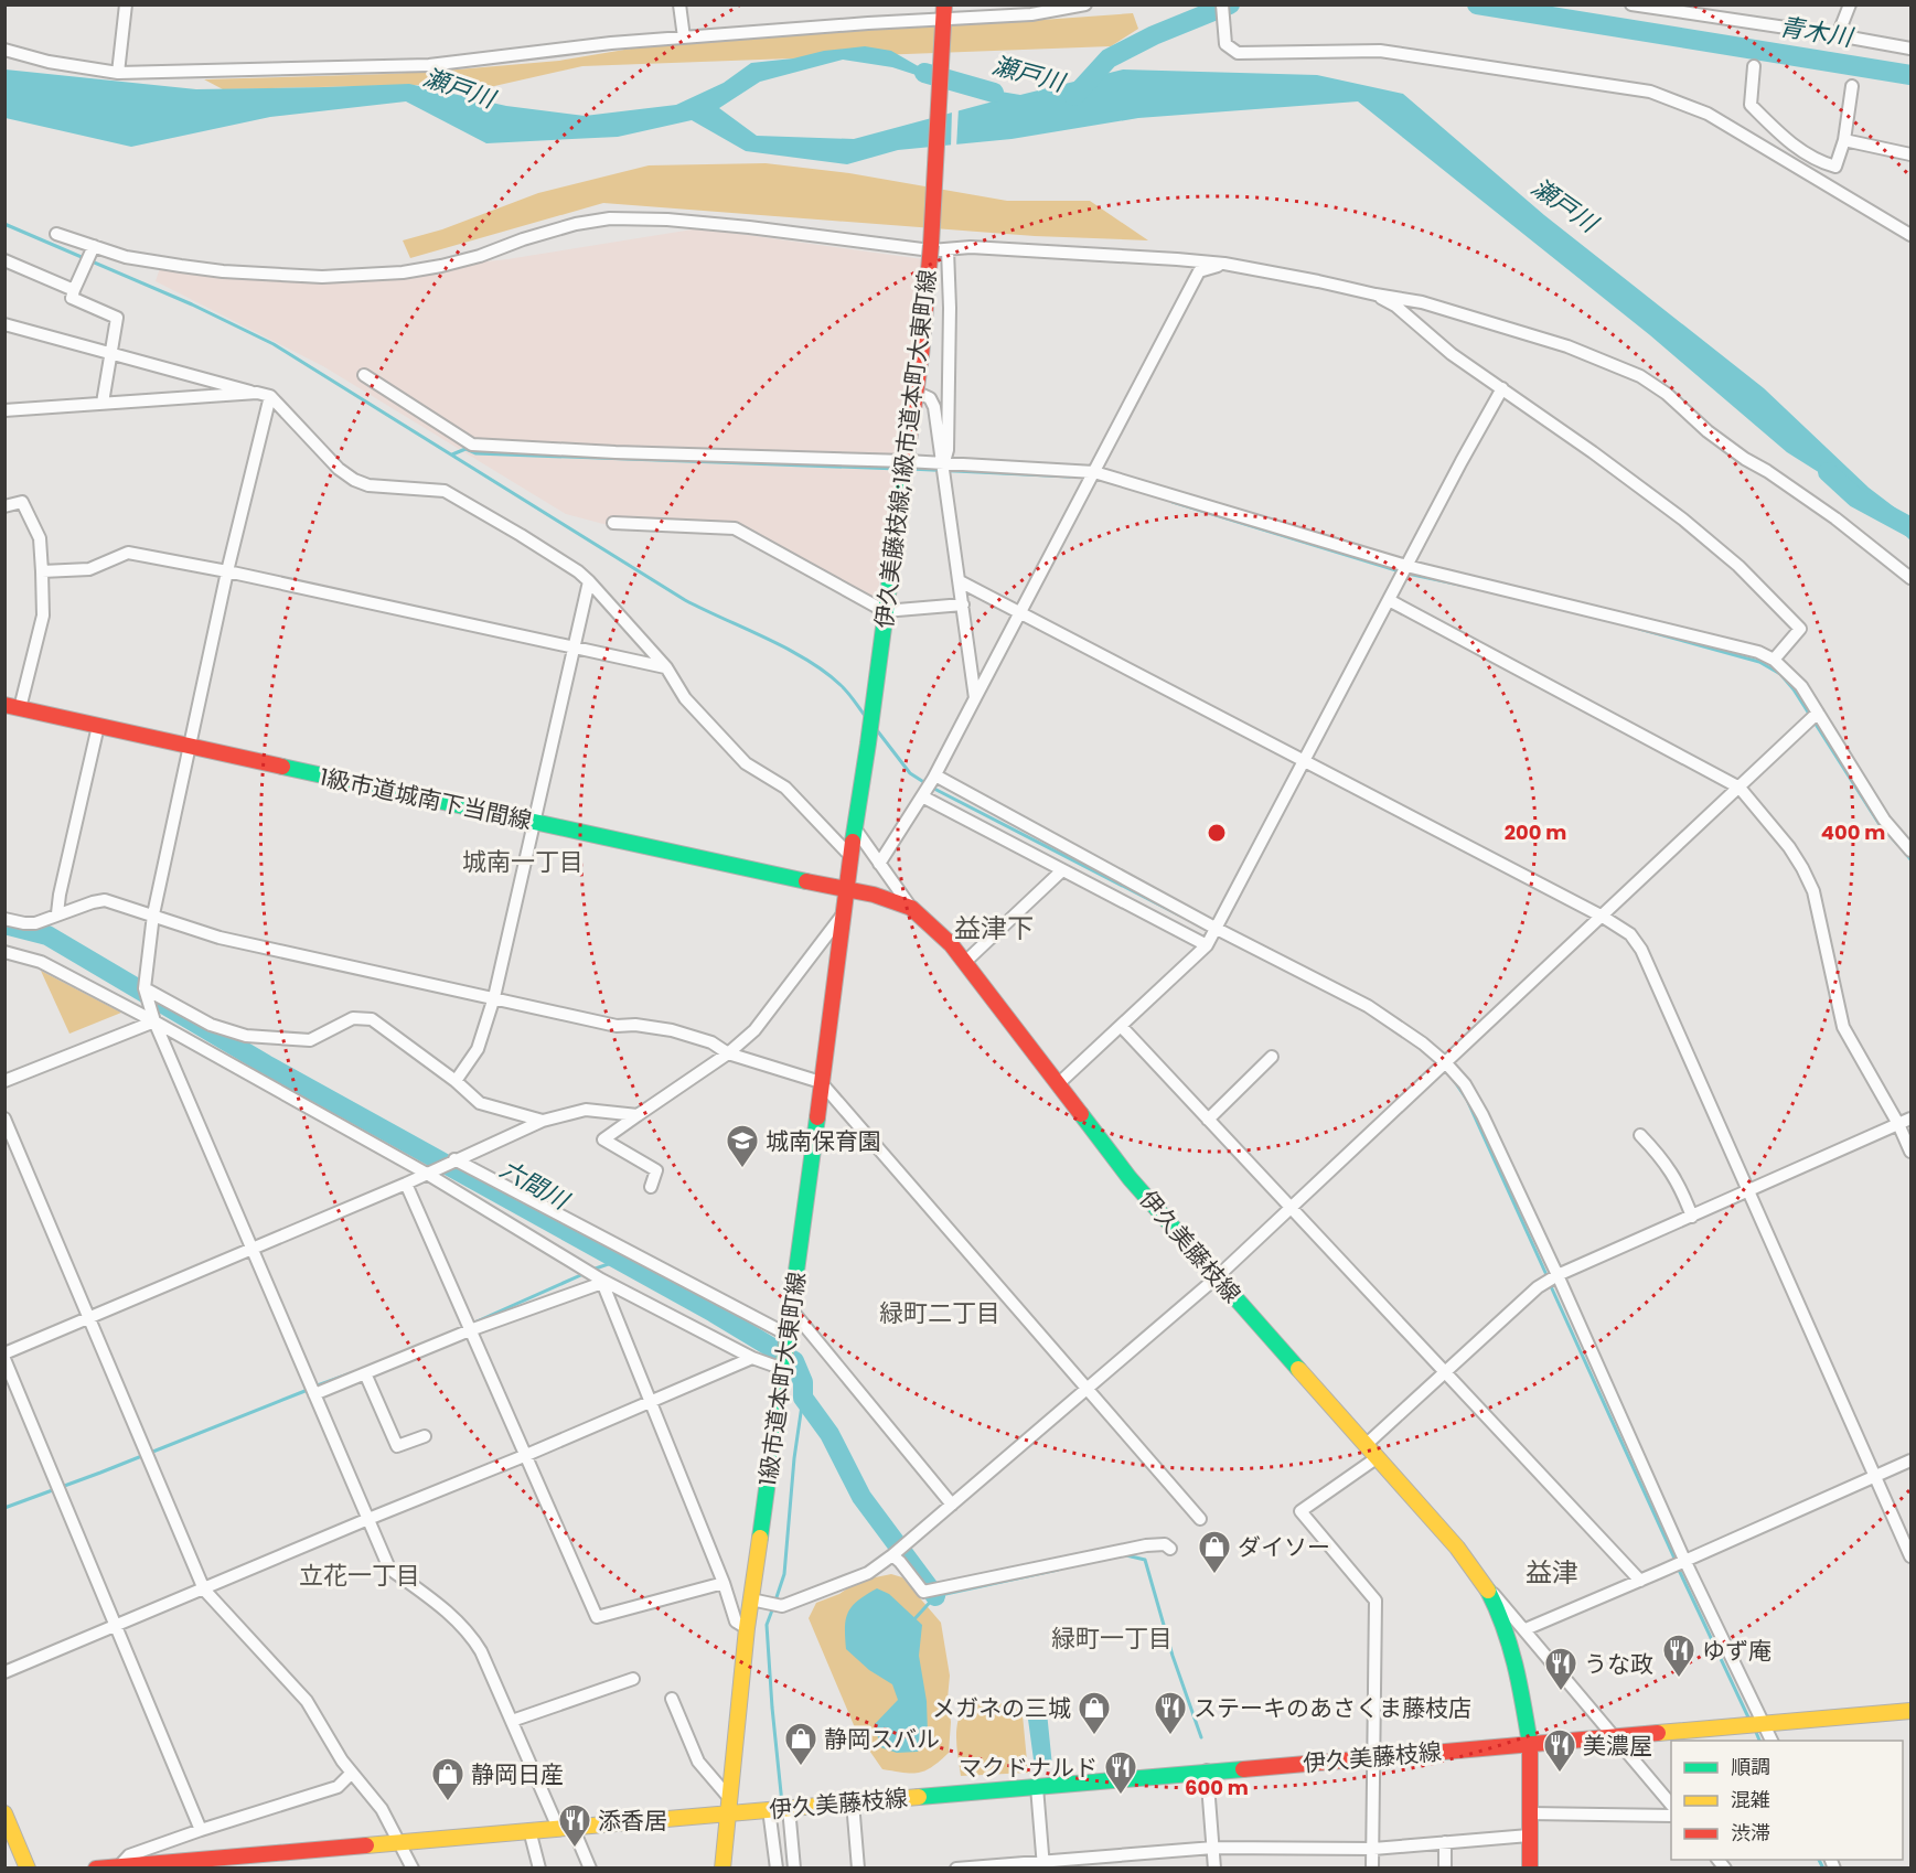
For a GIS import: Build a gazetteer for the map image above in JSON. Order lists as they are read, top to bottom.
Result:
{
  "streets": {
    "main road": [
      "伊久美藤枝線;1級市道本町大東町線",
      "1級市道城南下当間線",
      "伊久美藤枝線",
      "1級市道本町大東町線"
    ]
  },
  "crossings": [
    ["伊久美藤枝線;1級市道本町大東町線", "1級市道城南下当間線"],
    ["伊久美藤枝線;1級市道本町大東町線", "伊久美藤枝線"],
    ["伊久美藤枝線;1級市道本町大東町線", "1級市道本町大東町線"],
    ["1級市道城南下当間線", "伊久美藤枝線"],
    ["1級市道城南下当間線", "1級市道本町大東町線"],
    ["伊久美藤枝線", "1級市道本町大東町線"]
  ],
  "districts": [
    "城南一丁目",
    "益津下",
    "緑町二丁目",
    "益津",
    "立花一丁目",
    "緑町一丁目"
  ],
  "water": ["青木川", "瀬戸川", "六間川"],
  "places": {
    "school or university": ["城南保育園"],
    "shop": [
      "ダイソー",
      "メガネの三城",
      "静岡スバル",
      "静岡日産"
    ],
    "restaurant": [
      "ゆず庵",
      "うな政",
      "ステーキのあさくま藤枝店",
      "美濃屋",
      "マクドナルド",
      "添香居"
    ]
  },
  "legend": ["順調", "混雑", "渋滞"],
  "rings": ["200 m", "400 m", "600 m"]
}
